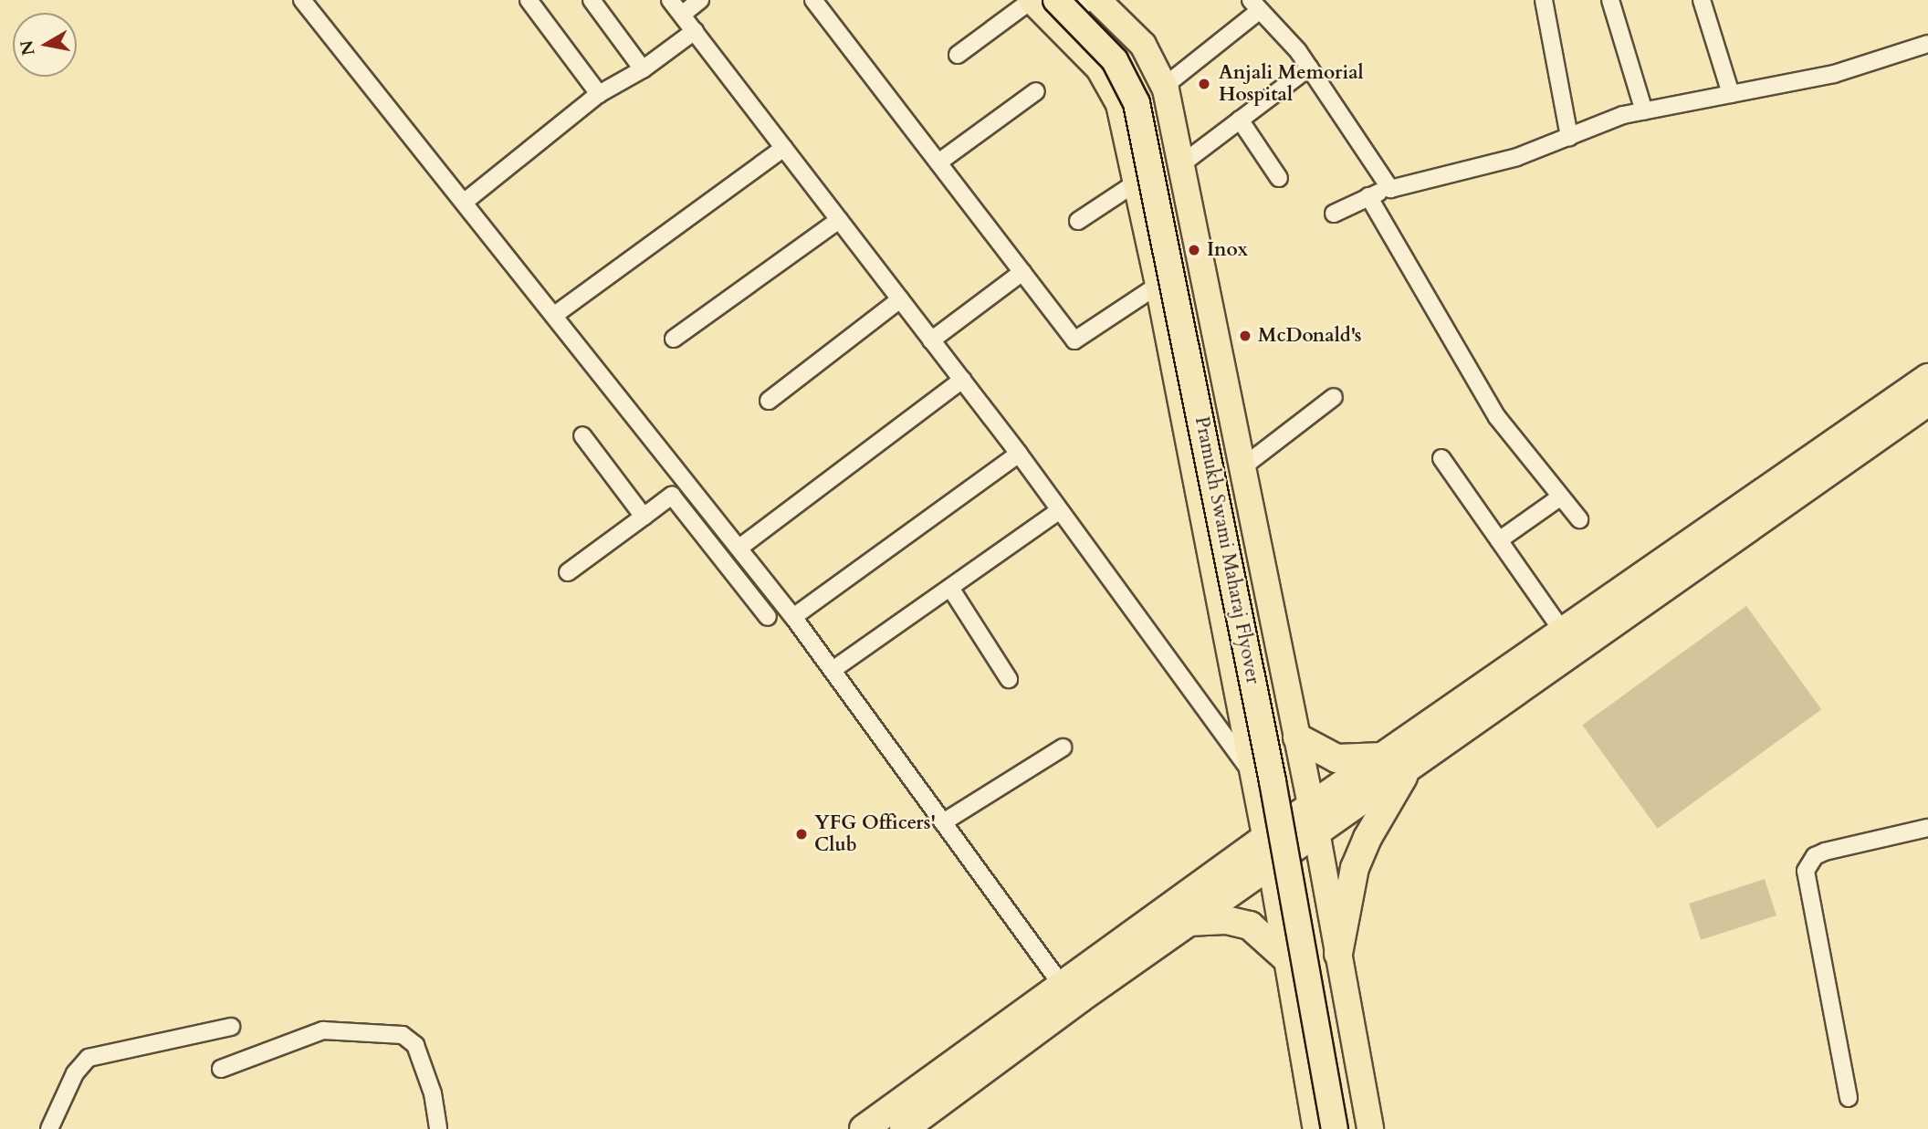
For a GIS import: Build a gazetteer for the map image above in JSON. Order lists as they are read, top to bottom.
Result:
{
  "streets": {
    "main road": ["Pramukh Swami Maharaj Flyover"]
  },
  "places": [
    "Anjali Memorial Hospital",
    "Inox",
    "McDonald's",
    "YFG Officers' Club"
  ],
  "north": "left"
}
